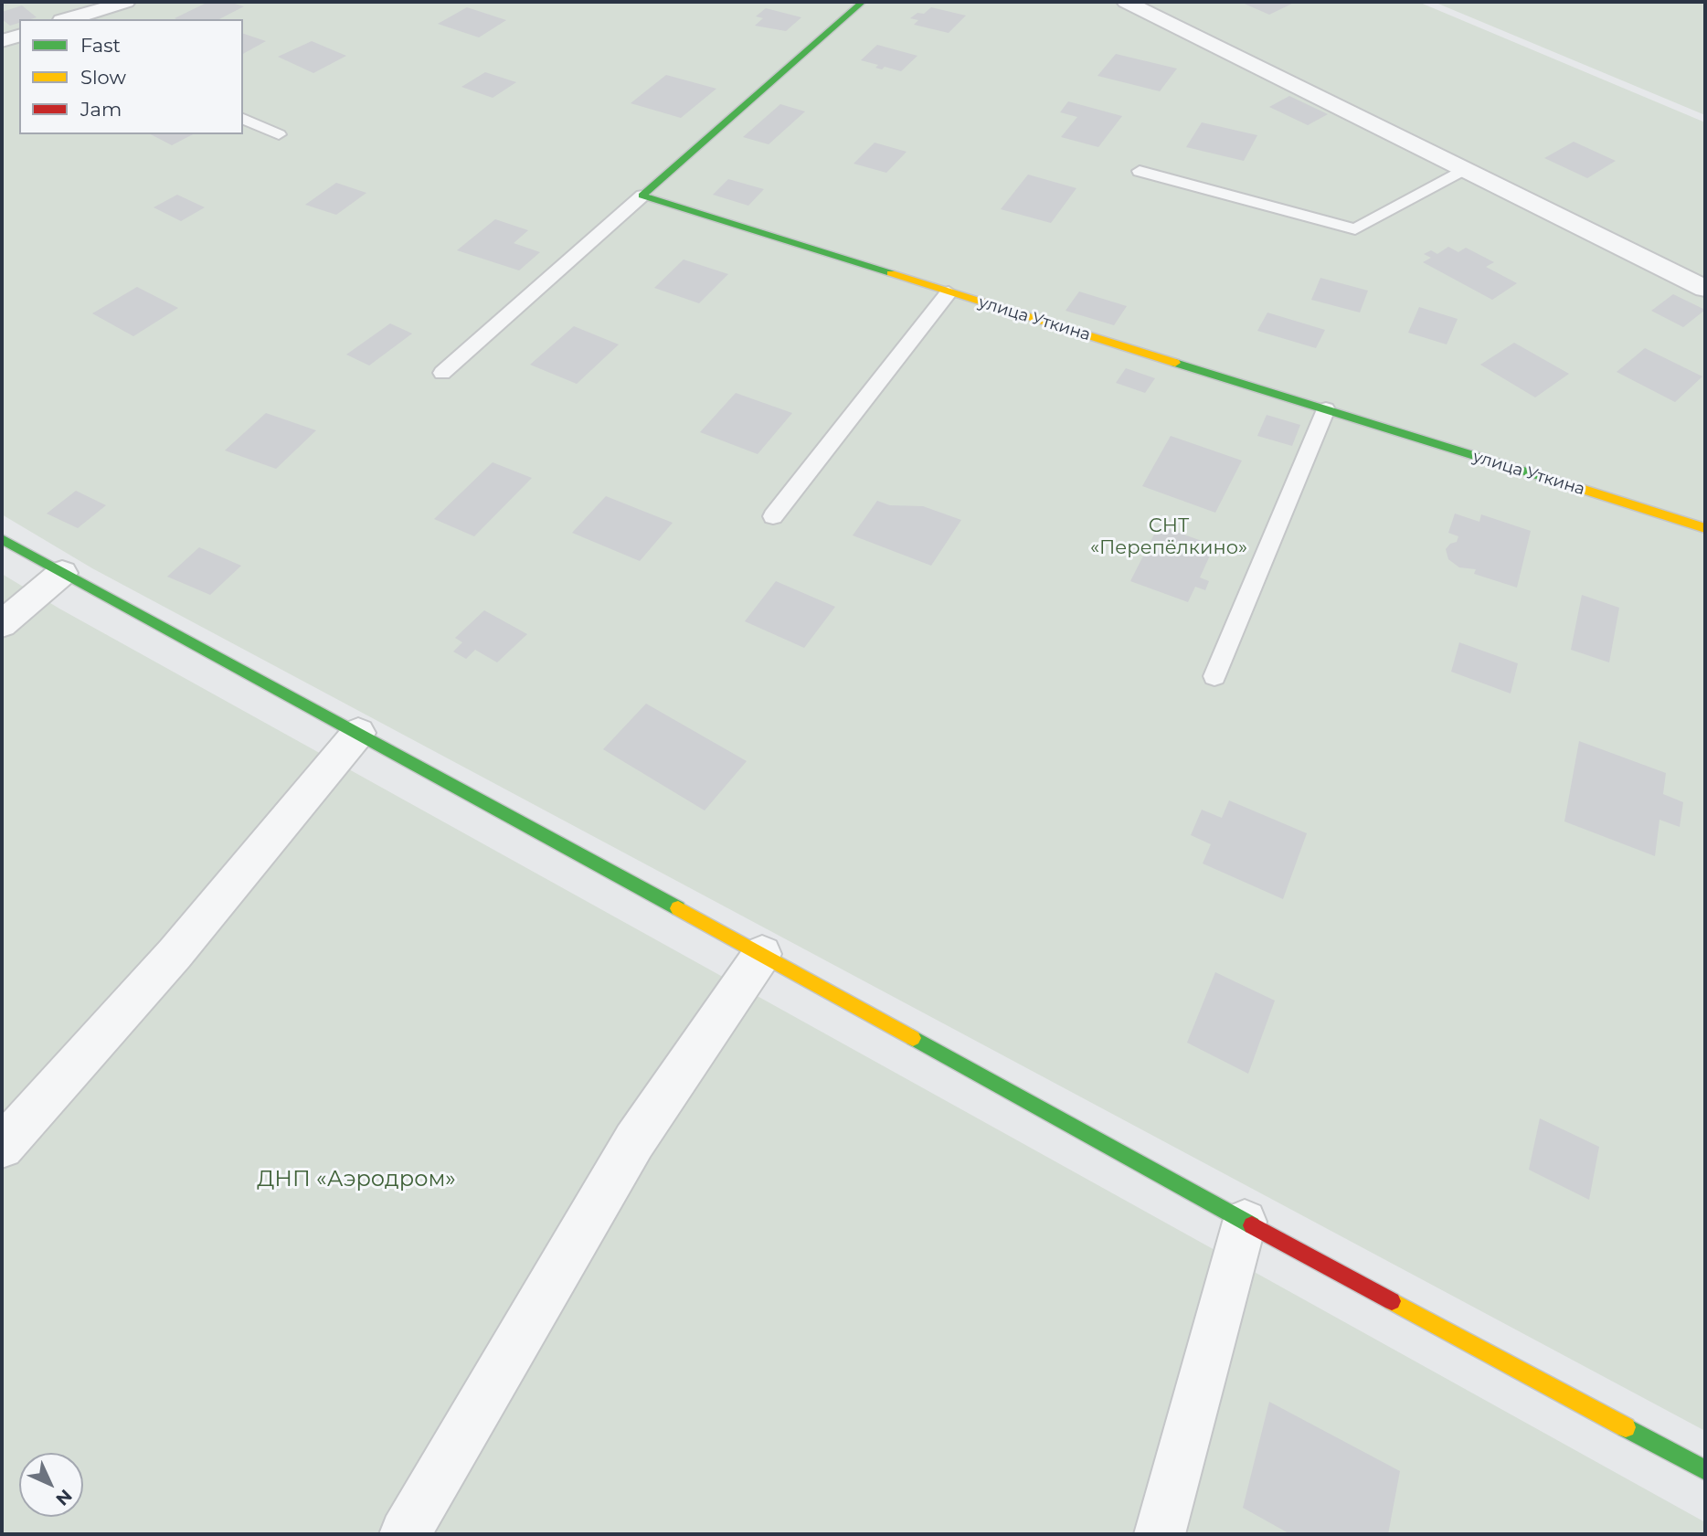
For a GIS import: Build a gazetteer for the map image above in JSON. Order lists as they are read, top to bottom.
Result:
{
  "streets": {
    "street": ["улица Уткина"]
  },
  "parks": ["СНТ «Перепёлкино»", "ДНП «Аэродром»"],
  "legend": ["Fast", "Slow", "Jam"],
  "north": "bottom right"
}
